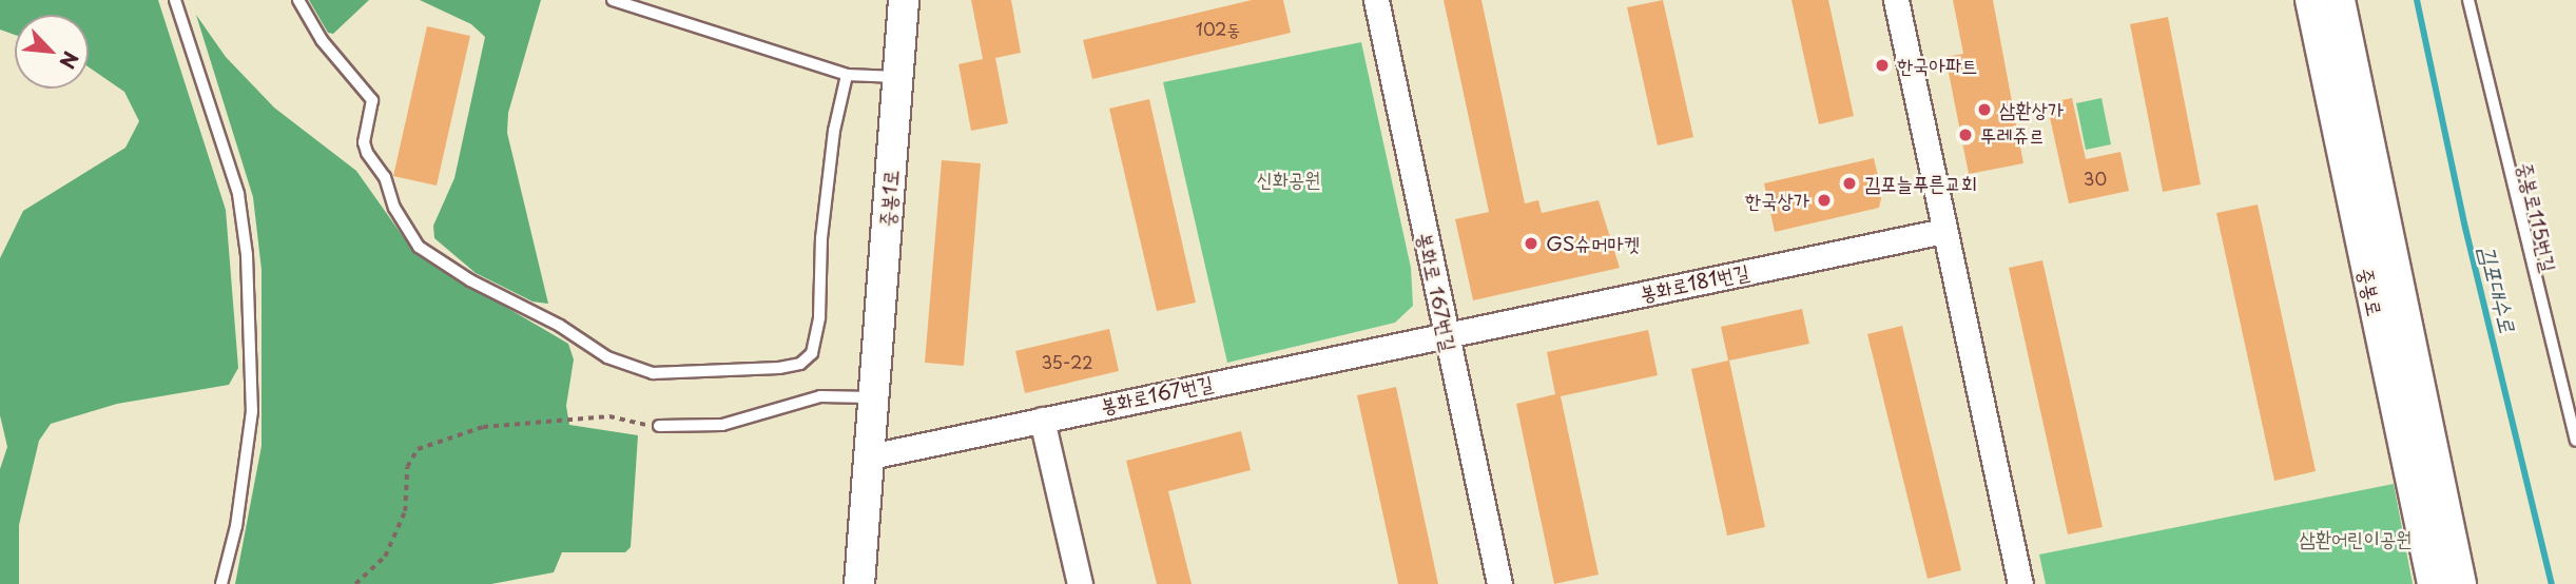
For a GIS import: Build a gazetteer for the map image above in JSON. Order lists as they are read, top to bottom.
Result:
{
  "streets": {
    "street": [
      "중봉1로",
      "봉화로181번길",
      "봉화로 167번길",
      "중봉로",
      "봉화로167번길"
    ],
    "lane": ["중봉로115번길"]
  },
  "crossings": [
    ["중봉1로", "봉화로167번길"],
    ["봉화로181번길", "봉화로 167번길"],
    ["봉화로181번길", "봉화로167번길"],
    ["봉화로 167번길", "봉화로167번길"]
  ],
  "water": ["김포대수로"],
  "parks": ["신화공원", "삼환어린이공원"],
  "places": [
    "한국아파트",
    "삼환상가",
    "뚜레쥬르",
    "김포늘푸른교회",
    "한국상가",
    "GS슈머마켓"
  ],
  "house_numbers": ["102동", "30", "35-22"],
  "north": "bottom right"
}
